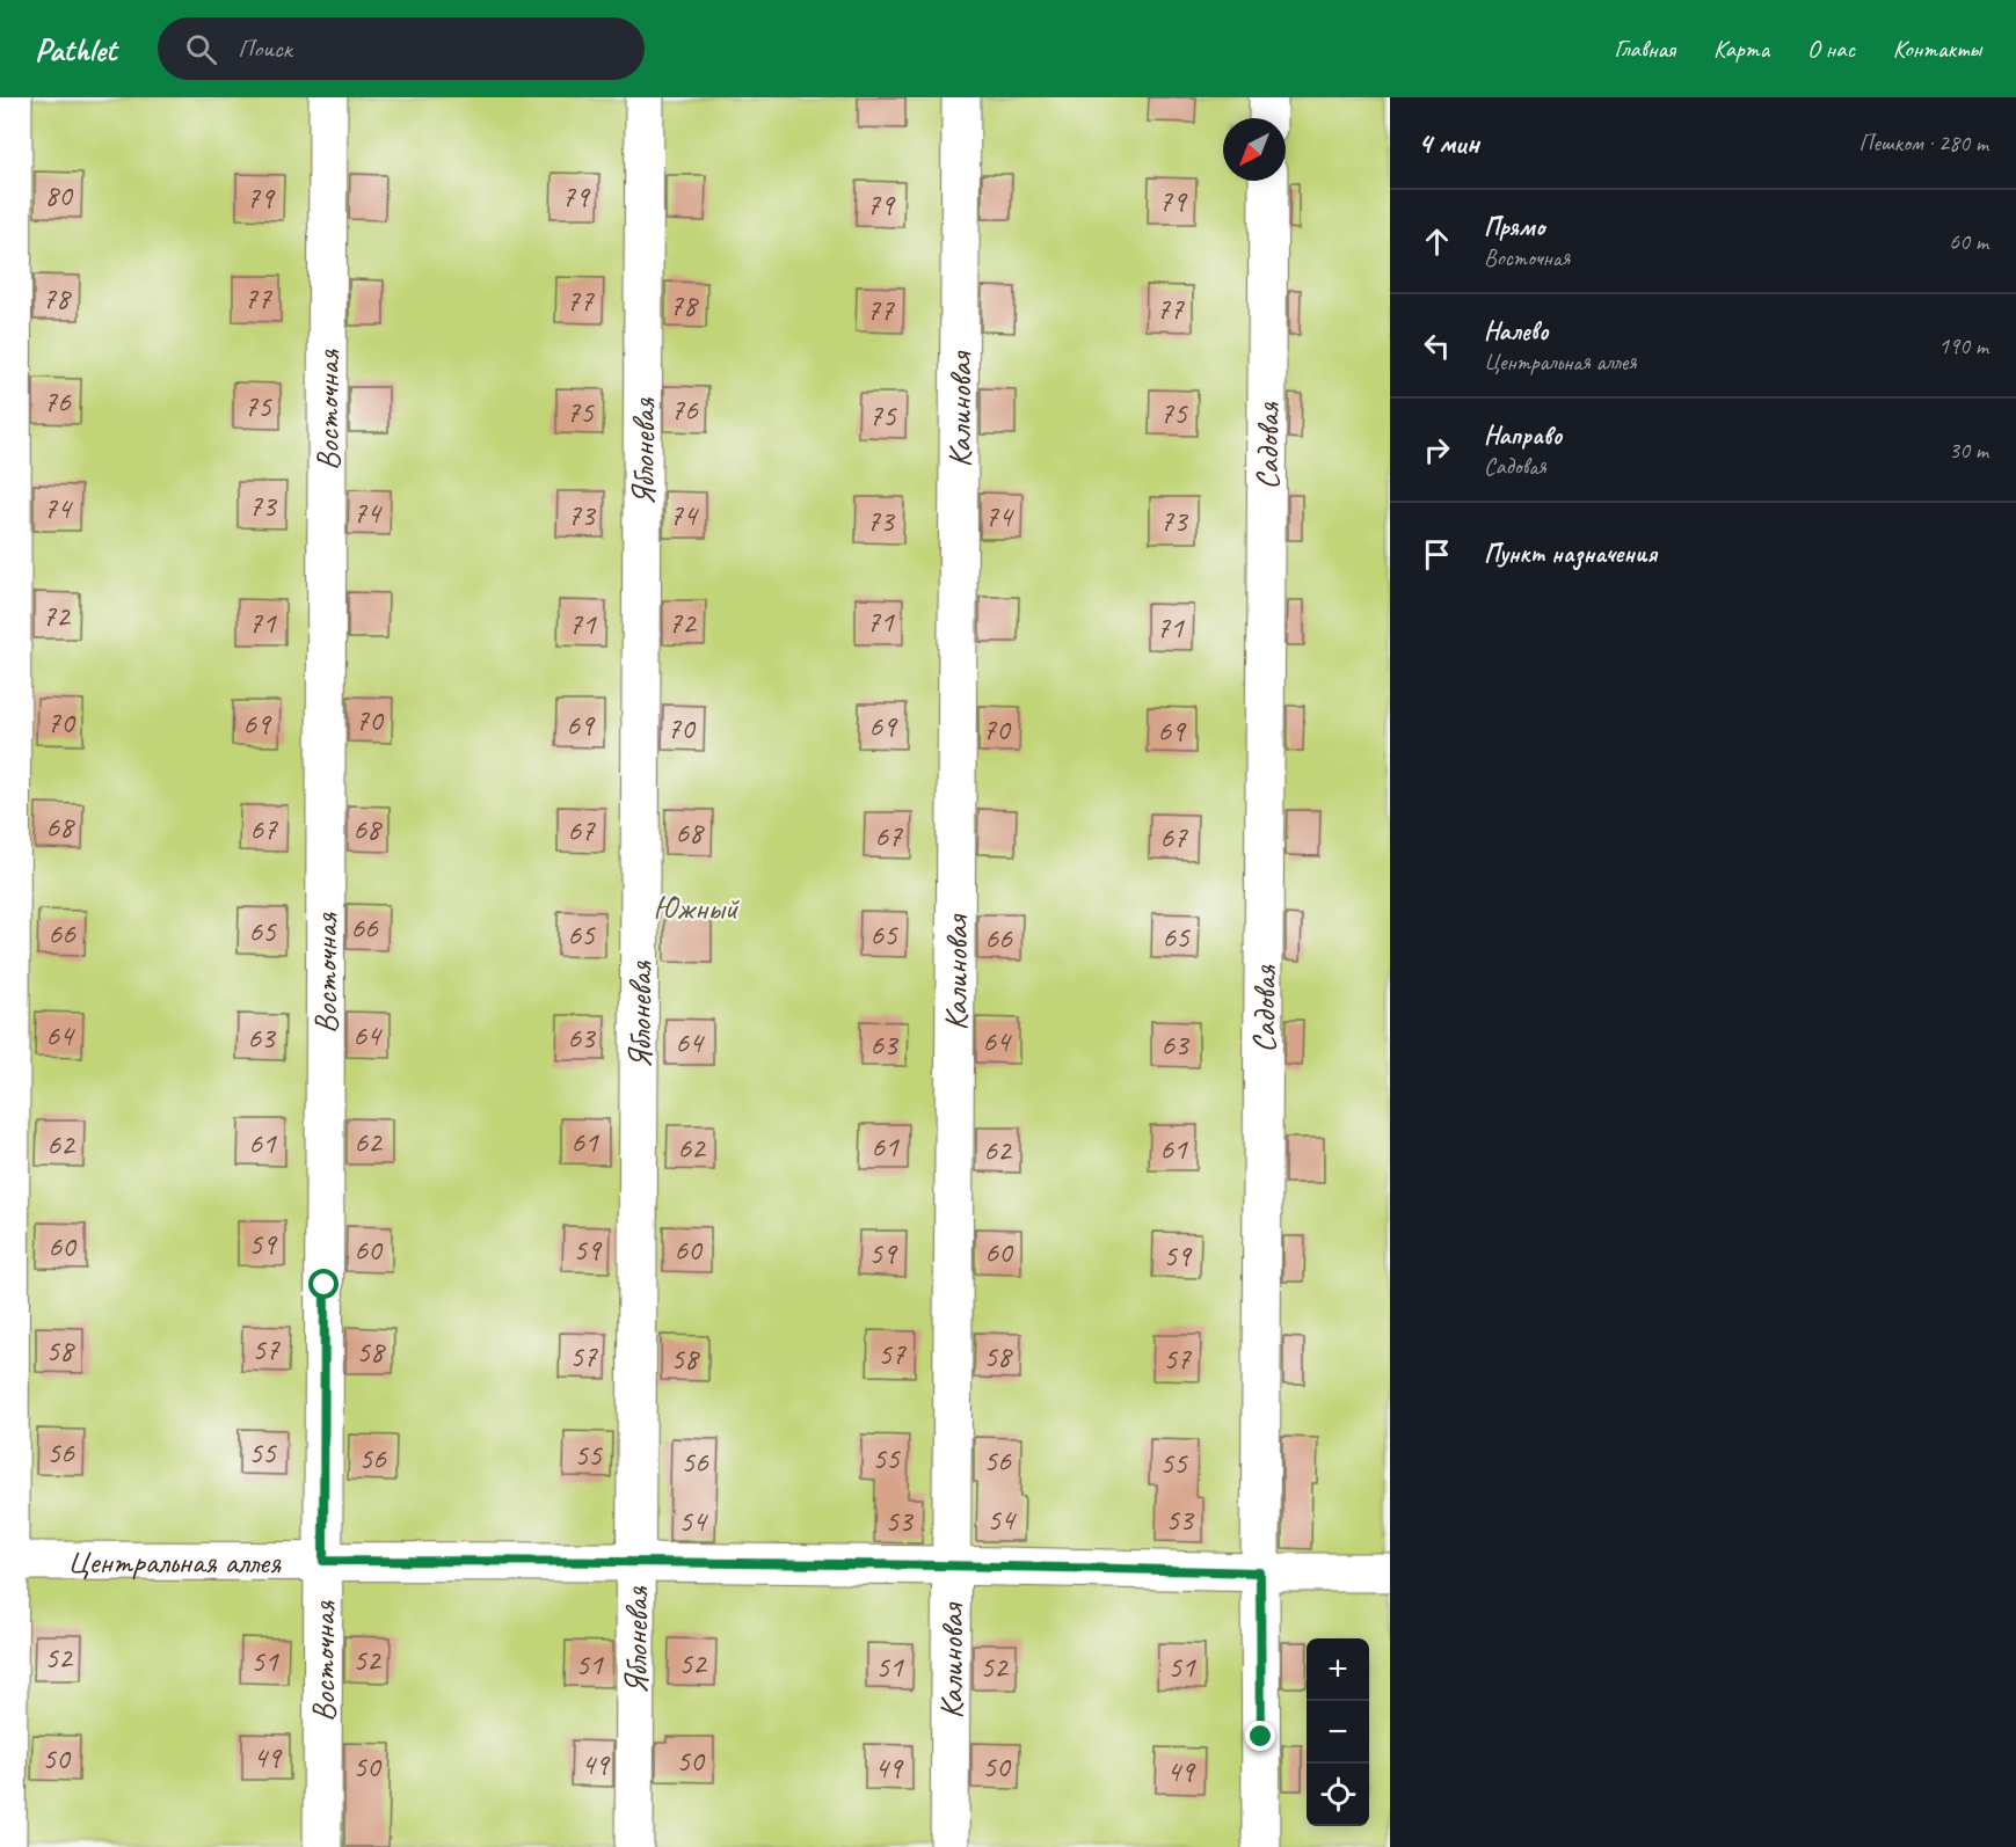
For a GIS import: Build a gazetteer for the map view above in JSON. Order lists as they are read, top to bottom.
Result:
{
  "streets": {
    "street": [
      "Восточная",
      "Калиновая",
      "Садовая",
      "Яблоневая",
      "Центральная аллея"
    ]
  },
  "crossings": [
    ["Восточная", "Центральная аллея"],
    ["Калиновая", "Центральная аллея"],
    ["Садовая", "Центральная аллея"],
    ["Яблоневая", "Центральная аллея"]
  ],
  "parks": ["Южный"],
  "house_numbers": [
    "80",
    "79",
    "79",
    "79",
    "79",
    "78",
    "77",
    "77",
    "78",
    "77",
    "77",
    "76",
    "75",
    "76",
    "75",
    "75",
    "75",
    "73",
    "74",
    "74",
    "73",
    "74",
    "74",
    "73",
    "73",
    "72",
    "71",
    "71",
    "72",
    "71",
    "71",
    "70",
    "70",
    "69",
    "69",
    "69",
    "70",
    "70",
    "69",
    "68",
    "67",
    "68",
    "67",
    "68",
    "67",
    "67",
    "66",
    "65",
    "66",
    "65",
    "65",
    "65",
    "66",
    "64",
    "64",
    "63",
    "63",
    "64",
    "64",
    "63",
    "63",
    "62",
    "61",
    "61",
    "62",
    "61",
    "62",
    "61",
    "62",
    "59",
    "60",
    "60",
    "59",
    "60",
    "60",
    "59",
    "59",
    "57",
    "58",
    "58",
    "57",
    "57",
    "58",
    "58",
    "57",
    "56",
    "55",
    "55",
    "56",
    "55",
    "56",
    "56",
    "55",
    "54",
    "53",
    "54",
    "53",
    "52",
    "52",
    "51",
    "52",
    "51",
    "51",
    "52",
    "51",
    "49",
    "50",
    "50",
    "49",
    "50",
    "50",
    "49",
    "49"
  ],
  "north": "bottom left",
  "page": {
    "header": "Pathlet",
    "search": "Поиск",
    "nav": [
      "Главная",
      "Карта",
      "О нас",
      "Контакты"
    ],
    "heading": ["4 мин", "Пешком · 280 m"],
    "list": [
      ["Прямо", "Восточная", "60 m"],
      ["Налево", "Центральная аллея", "190 m"],
      ["Направо", "Садовая", "30 m"],
      "Пункт назначения"
    ],
    "map_buttons": ["+", "−"]
  }
}
